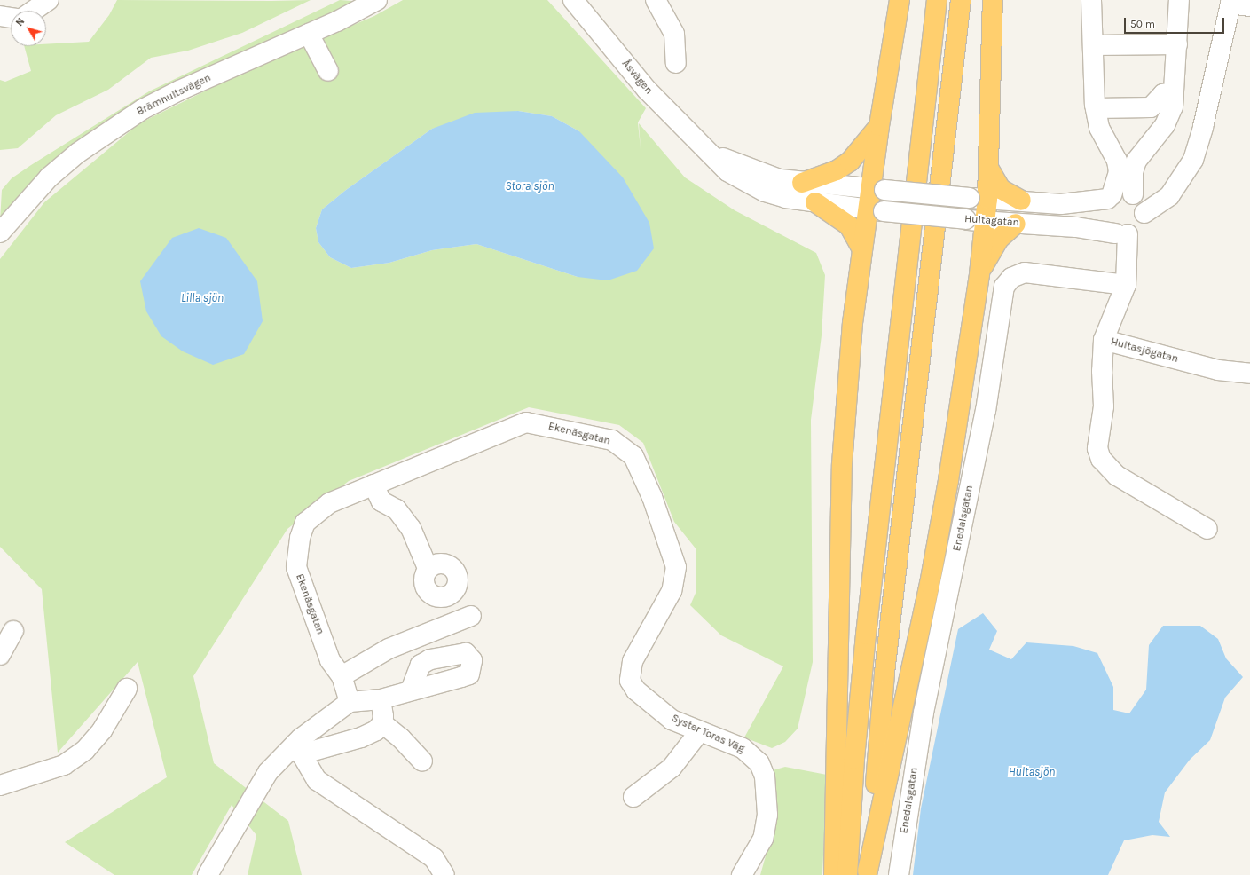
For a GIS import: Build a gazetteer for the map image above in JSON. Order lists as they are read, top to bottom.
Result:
{
  "streets": {
    "street": [
      "Åsvägen",
      "Brämhultsvägen",
      "Hultagatan",
      "Hultasjögatan",
      "Ekenäsgatan",
      "Enedalsgatan",
      "Syster Toras Väg"
    ]
  },
  "crossings": [
    ["Åsvägen", "Hultagatan"],
    ["Hultagatan", "Hultasjögatan"],
    ["Hultasjögatan", "Enedalsgatan"],
    ["Ekenäsgatan", "Syster Toras Väg"]
  ],
  "water": ["Stora sjön", "Lilla sjön", "Hultasjön"],
  "scale_bar": "50 m",
  "north": "top left"
}
